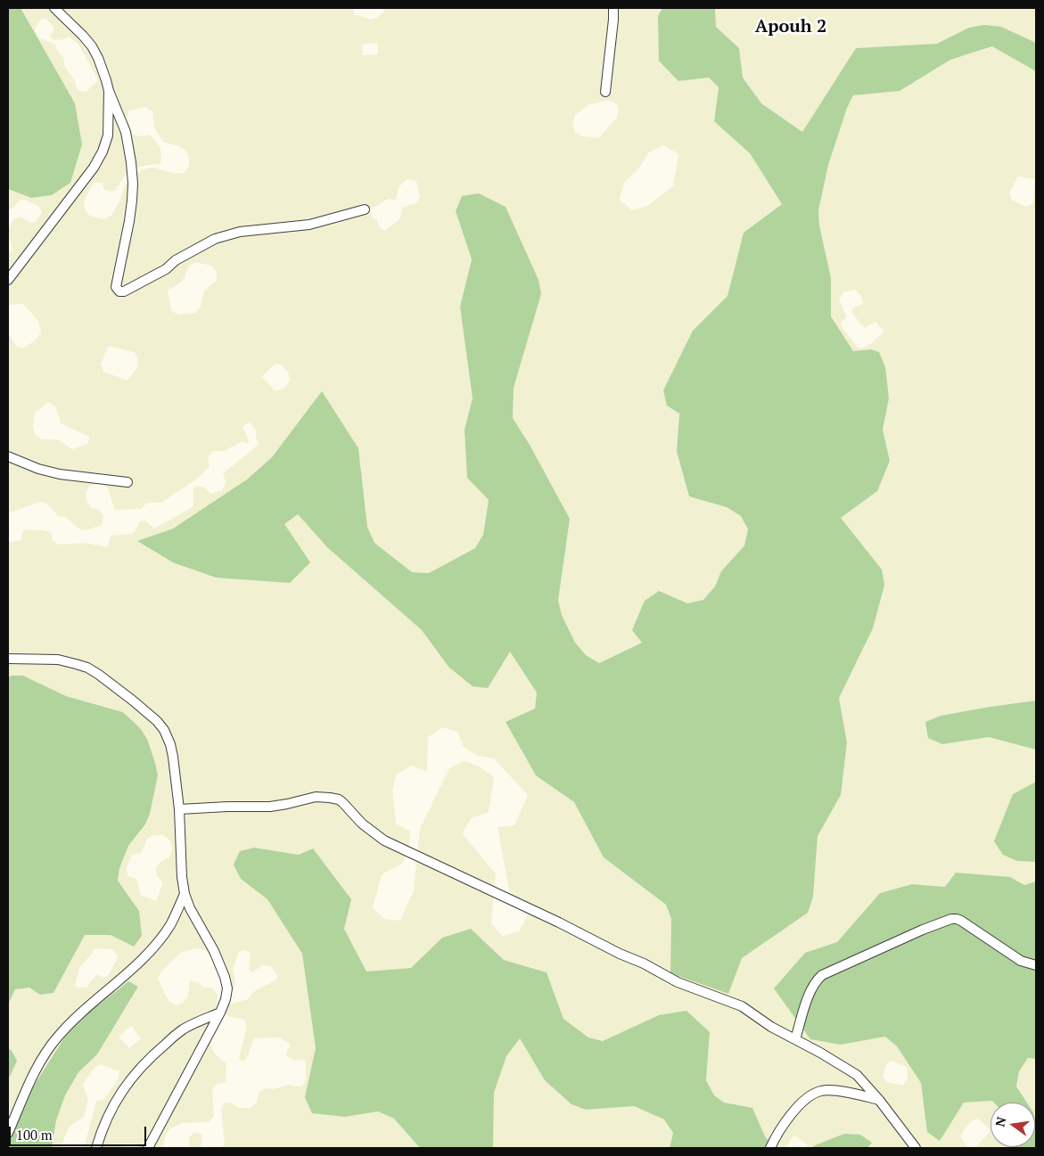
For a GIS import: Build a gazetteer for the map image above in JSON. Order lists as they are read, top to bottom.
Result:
{
  "districts": ["Apouh 2"],
  "scale_bar": "100 m",
  "north": "left"
}
